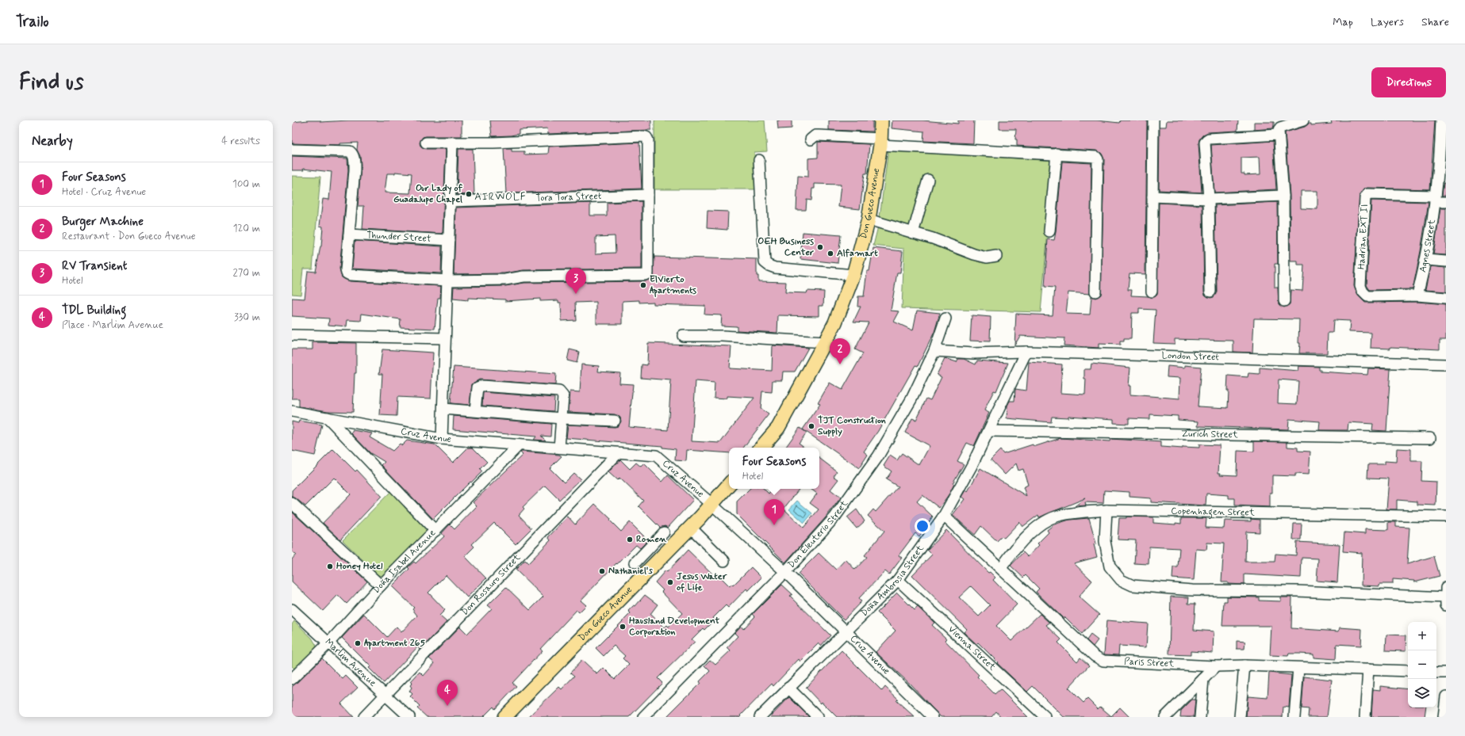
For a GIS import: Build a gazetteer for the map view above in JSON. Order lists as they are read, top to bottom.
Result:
{
  "streets": {
    "main road": ["Don Gueco Avenue"],
    "street": [
      "Tora Tora Street",
      "Thunder Street",
      "Hadrian EXT II",
      "Agnes Street",
      "London Street",
      "Cruz Avenue",
      "Zurich Street",
      "Copenhagen Street",
      "Don Eleuterio Street",
      "Doña Isabel Avenue",
      "Doña Ambrosia Street",
      "Don Rosauro Street",
      "Vienna Street",
      "Marlim Avenue",
      "Paris Street"
    ]
  },
  "crossings": [
    ["Don Gueco Avenue", "Cruz Avenue"],
    ["Hadrian EXT II", "Agnes Street"],
    ["London Street", "Don Eleuterio Street"],
    ["London Street", "Doña Ambrosia Street"],
    ["Cruz Avenue", "Don Eleuterio Street"],
    ["Cruz Avenue", "Doña Isabel Avenue"],
    ["Cruz Avenue", "Doña Ambrosia Street"],
    ["Cruz Avenue", "Don Rosauro Street"],
    ["Zurich Street", "Doña Ambrosia Street"],
    ["Copenhagen Street", "Paris Street"],
    ["Doña Isabel Avenue", "Marlim Avenue"],
    ["Doña Ambrosia Street", "Vienna Street"],
    ["Doña Ambrosia Street", "Paris Street"],
    ["Don Rosauro Street", "Marlim Avenue"]
  ],
  "districts": ["AIRWOLF"],
  "places": [
    "Our Lady of Guadalupe Chapel",
    "OEH Business Center",
    "Alfamart",
    "ElVierto Apartments",
    "TJT Construction Supply",
    "Romen",
    "Honey Hotel",
    "Nathaniel's",
    "Jesus Water of Life",
    "Hausland Development Corporation",
    "Apartment 265"
  ],
  "page": {
    "header": "Trailo",
    "nav": ["Map", "Layers", "Share"],
    "buttons": "Directions",
    "title": "Find us",
    "heading": ["Nearby", "4 results"],
    "list": [
      {
        "mark": "1",
        "name": "Four Seasons",
        "note": "Hotel · Cruz Avenue",
        "value": "100 m"
      },
      {
        "mark": "2",
        "name": "Burger Machine",
        "note": "Restaurant · Don Gueco Avenue",
        "value": "120 m"
      },
      {
        "mark": "3",
        "name": "RV Transient",
        "note": "Hotel",
        "value": "270 m"
      },
      {
        "mark": "4",
        "name": "TDL Building",
        "note": "Place · Marlim Avenue",
        "value": "330 m"
      }
    ],
    "pins": [
      "3",
      "2",
      "1",
      "4"
    ],
    "popup": ["Four Seasons", "Hotel"],
    "map_buttons": ["+", "−"]
  }
}
